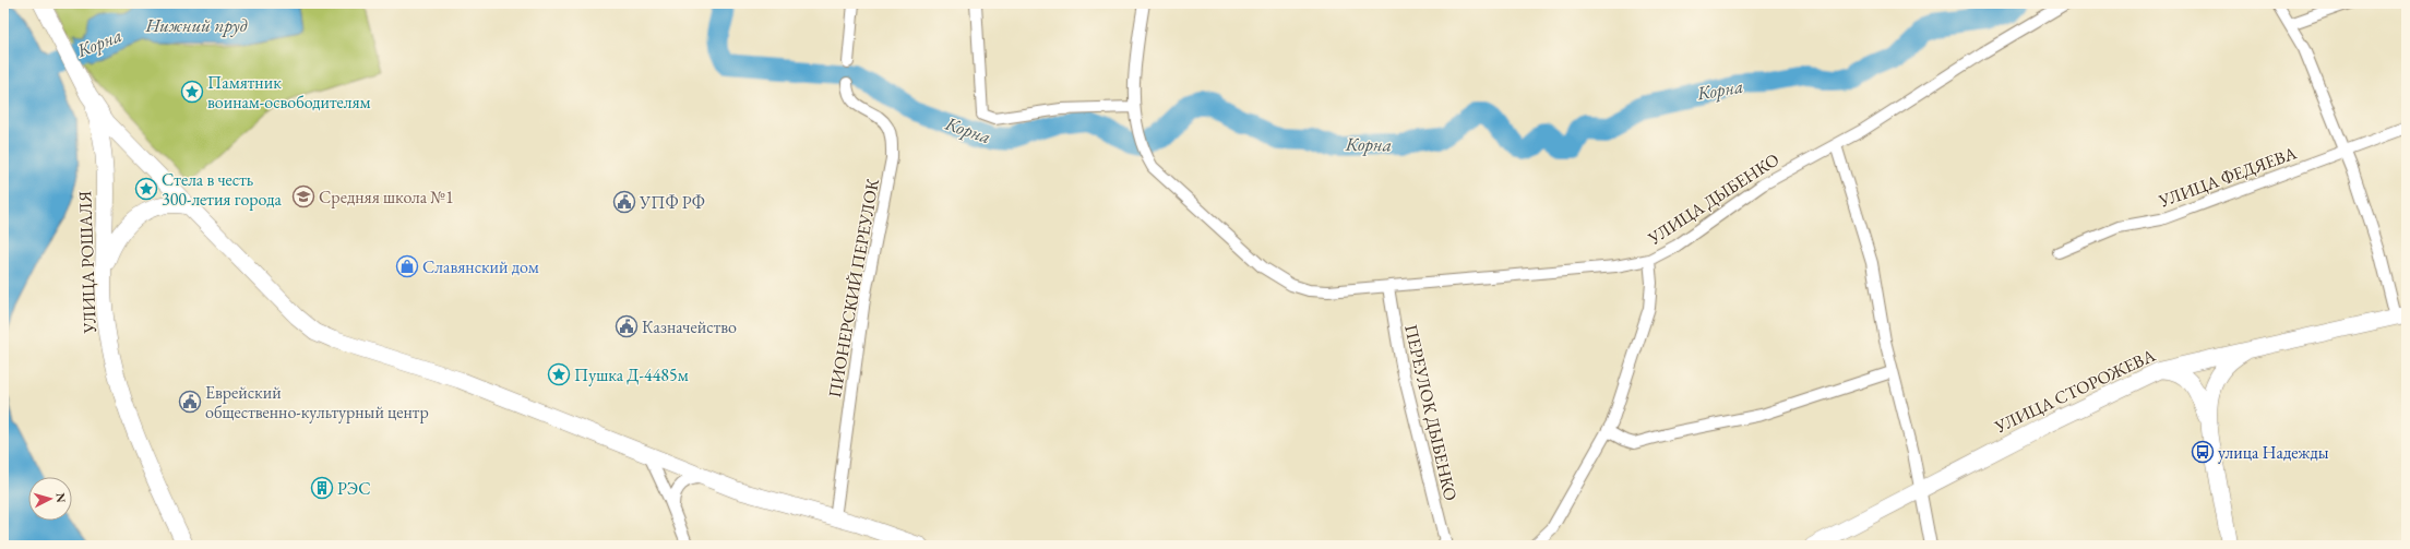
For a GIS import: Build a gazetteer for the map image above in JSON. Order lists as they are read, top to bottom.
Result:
{
  "streets": {
    "street": [
      "УЛИЦА ФЕДЯЕВА",
      "УЛИЦА ДЫБЕНКО",
      "УЛИЦА РОШАЛЯ",
      "ПИОНЕРСКИЙ ПЕРЕУЛОК",
      "УЛИЦА СТОРОЖЕВА",
      "ПЕРЕУЛОК ДЫБЕНКО"
    ]
  },
  "crossings": [
    ["УЛИЦА ДЫБЕНКО", "ПЕРЕУЛОК ДЫБЕНКО"]
  ],
  "water": ["Нижний пруд", "Корна"],
  "places": {
    "place": ["Памятник воинам-освободителям", "Стела в честь 300-летия города", "Пушка Д-4485м"],
    "school or university": ["Средняя школа №1"],
    "public building": ["УПФ РФ", "Казначейство", "Еврейский общественно-культурный центр"],
    "shop": ["Славянский дом"],
    "bus stop": ["улица Надежды"],
    "building": ["РЭС"]
  },
  "north": "right"
}
